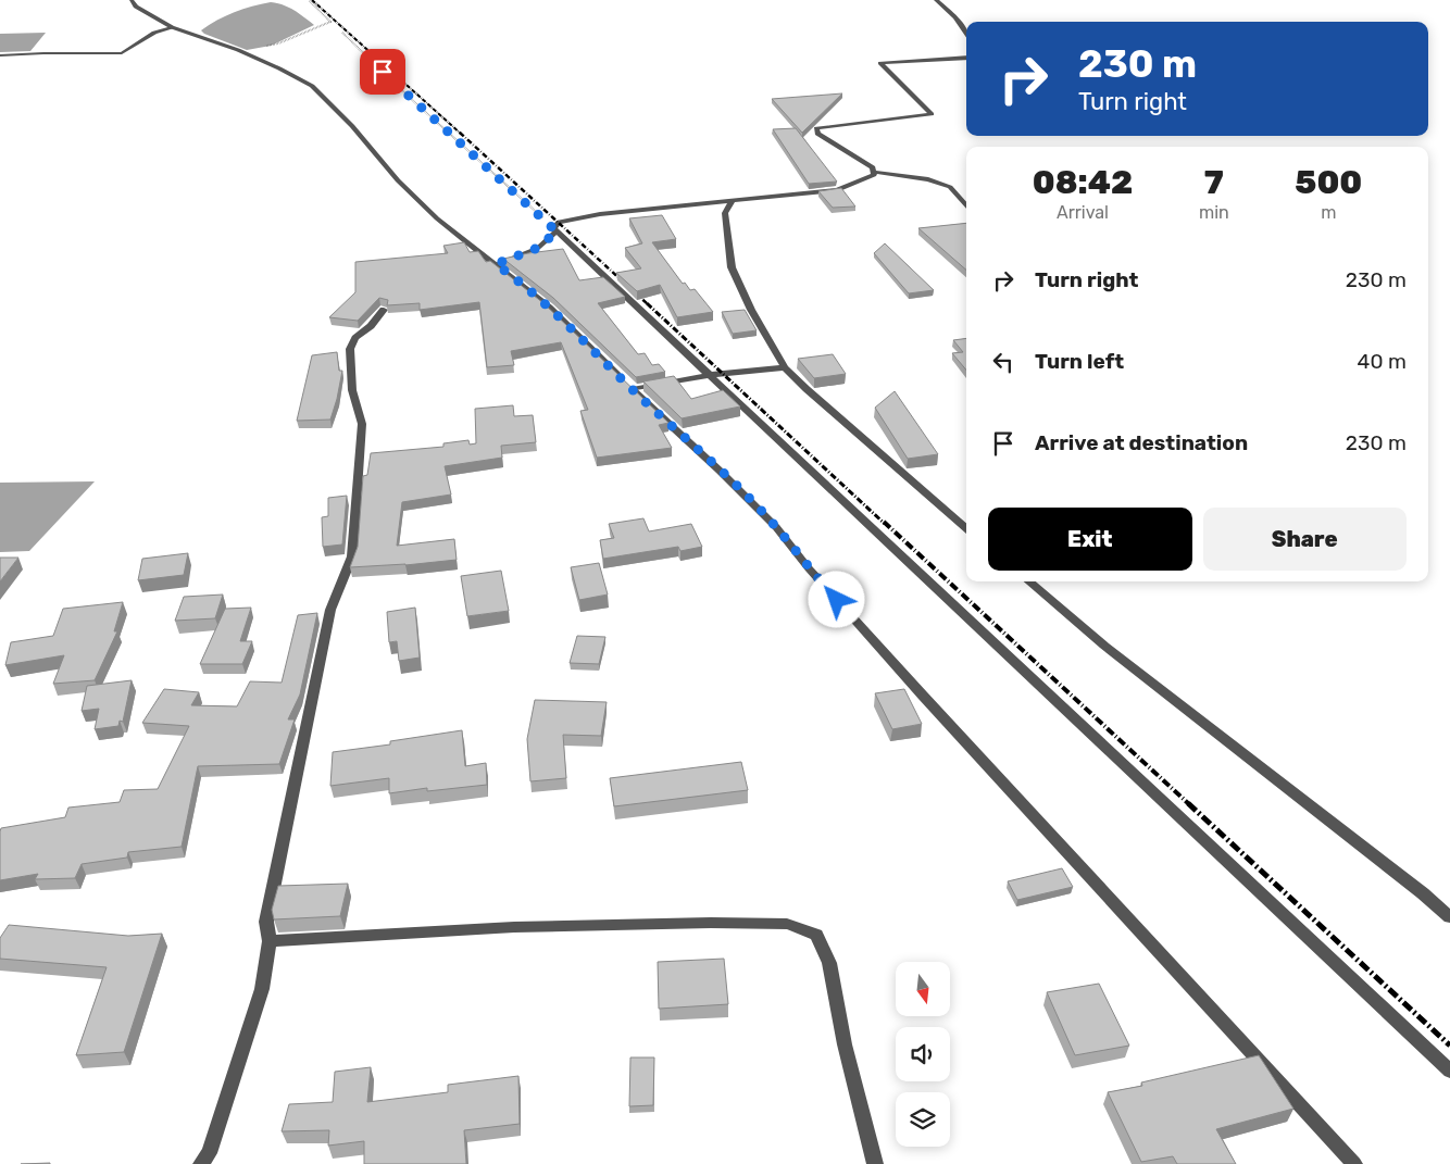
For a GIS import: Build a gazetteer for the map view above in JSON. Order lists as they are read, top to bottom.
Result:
{
  "north": "bottom",
  "page": {
    "turn": ["230 m", "Turn right"],
    "eta": [
      "08:42",
      "Arrival",
      "7",
      "min",
      "500",
      "m"
    ],
    "list": [
      {
        "name": "Turn right",
        "value": "230 m"
      },
      {
        "name": "Turn left",
        "value": "40 m"
      },
      {
        "name": "Arrive at destination",
        "value": "230 m"
      }
    ],
    "buttons": ["Exit", "Share"]
  }
}
